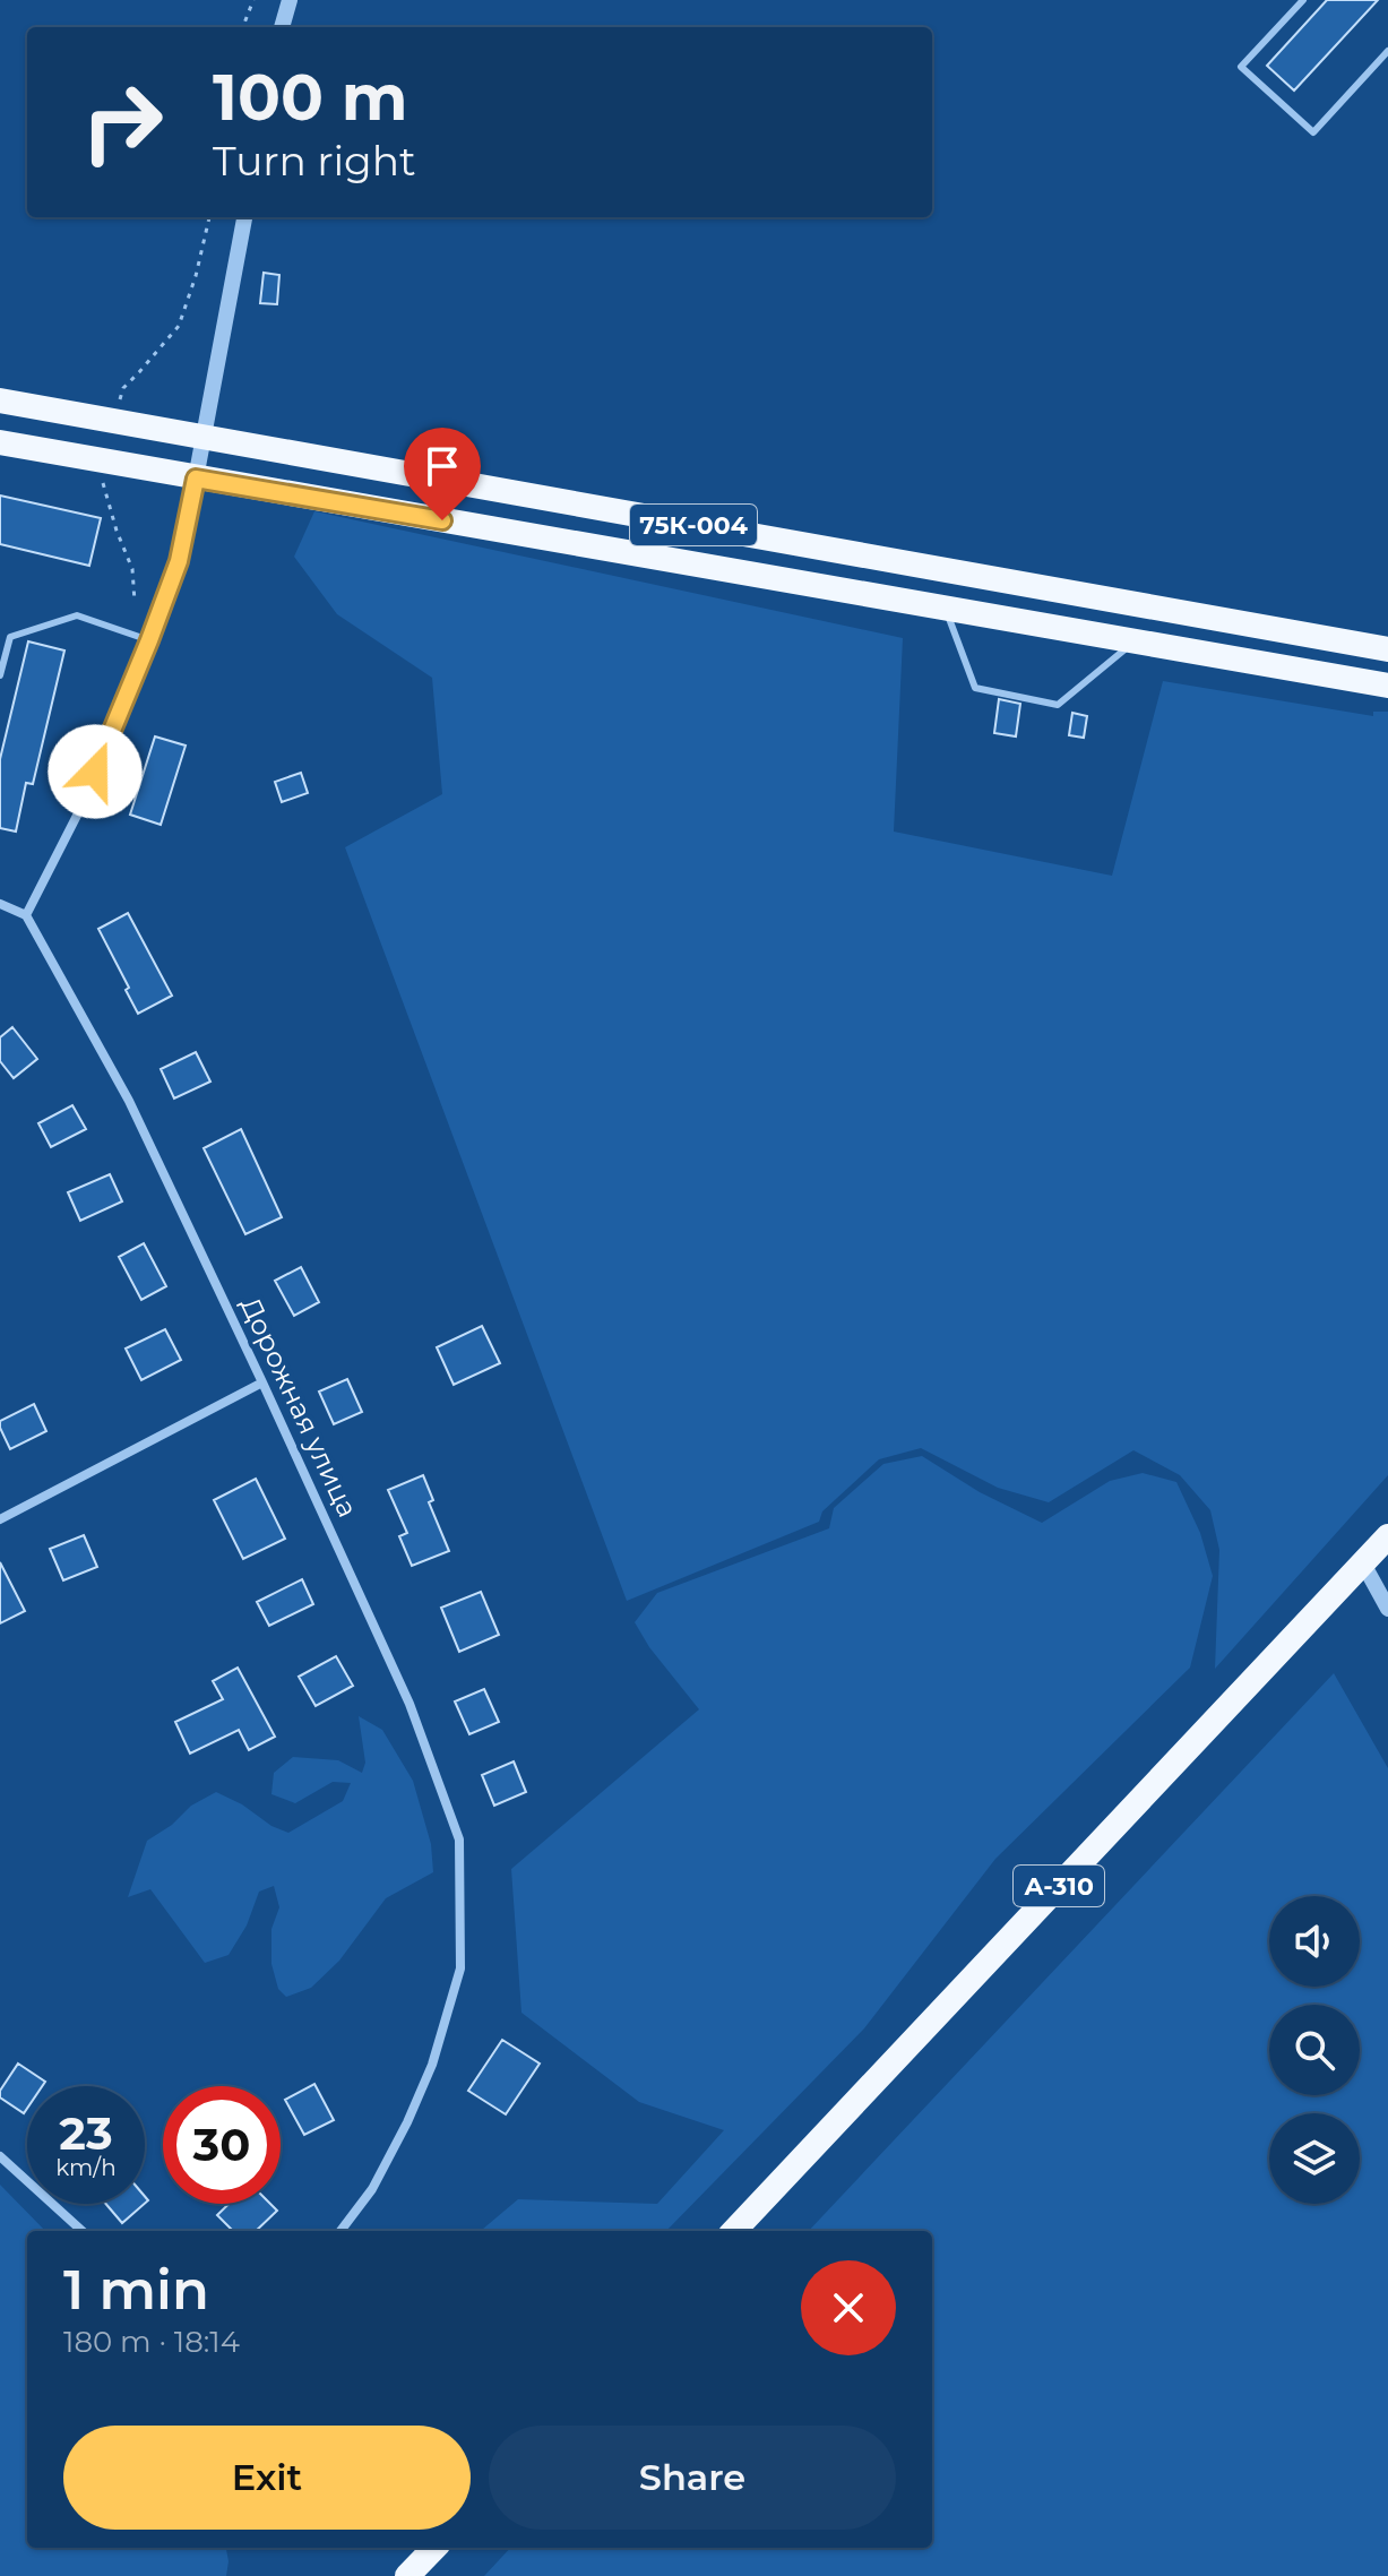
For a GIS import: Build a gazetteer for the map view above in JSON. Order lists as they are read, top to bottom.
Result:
{
  "streets": {
    "highway": ["75К-004", "А-310"],
    "street": ["Дорожная улица"]
  },
  "page": {
    "turn": ["100 m", "Turn right"],
    "speed": "23 km/h",
    "limit": "30",
    "heading": ["1 min", "180 m · 18:14"],
    "buttons": ["Exit", "Share"]
  }
}
